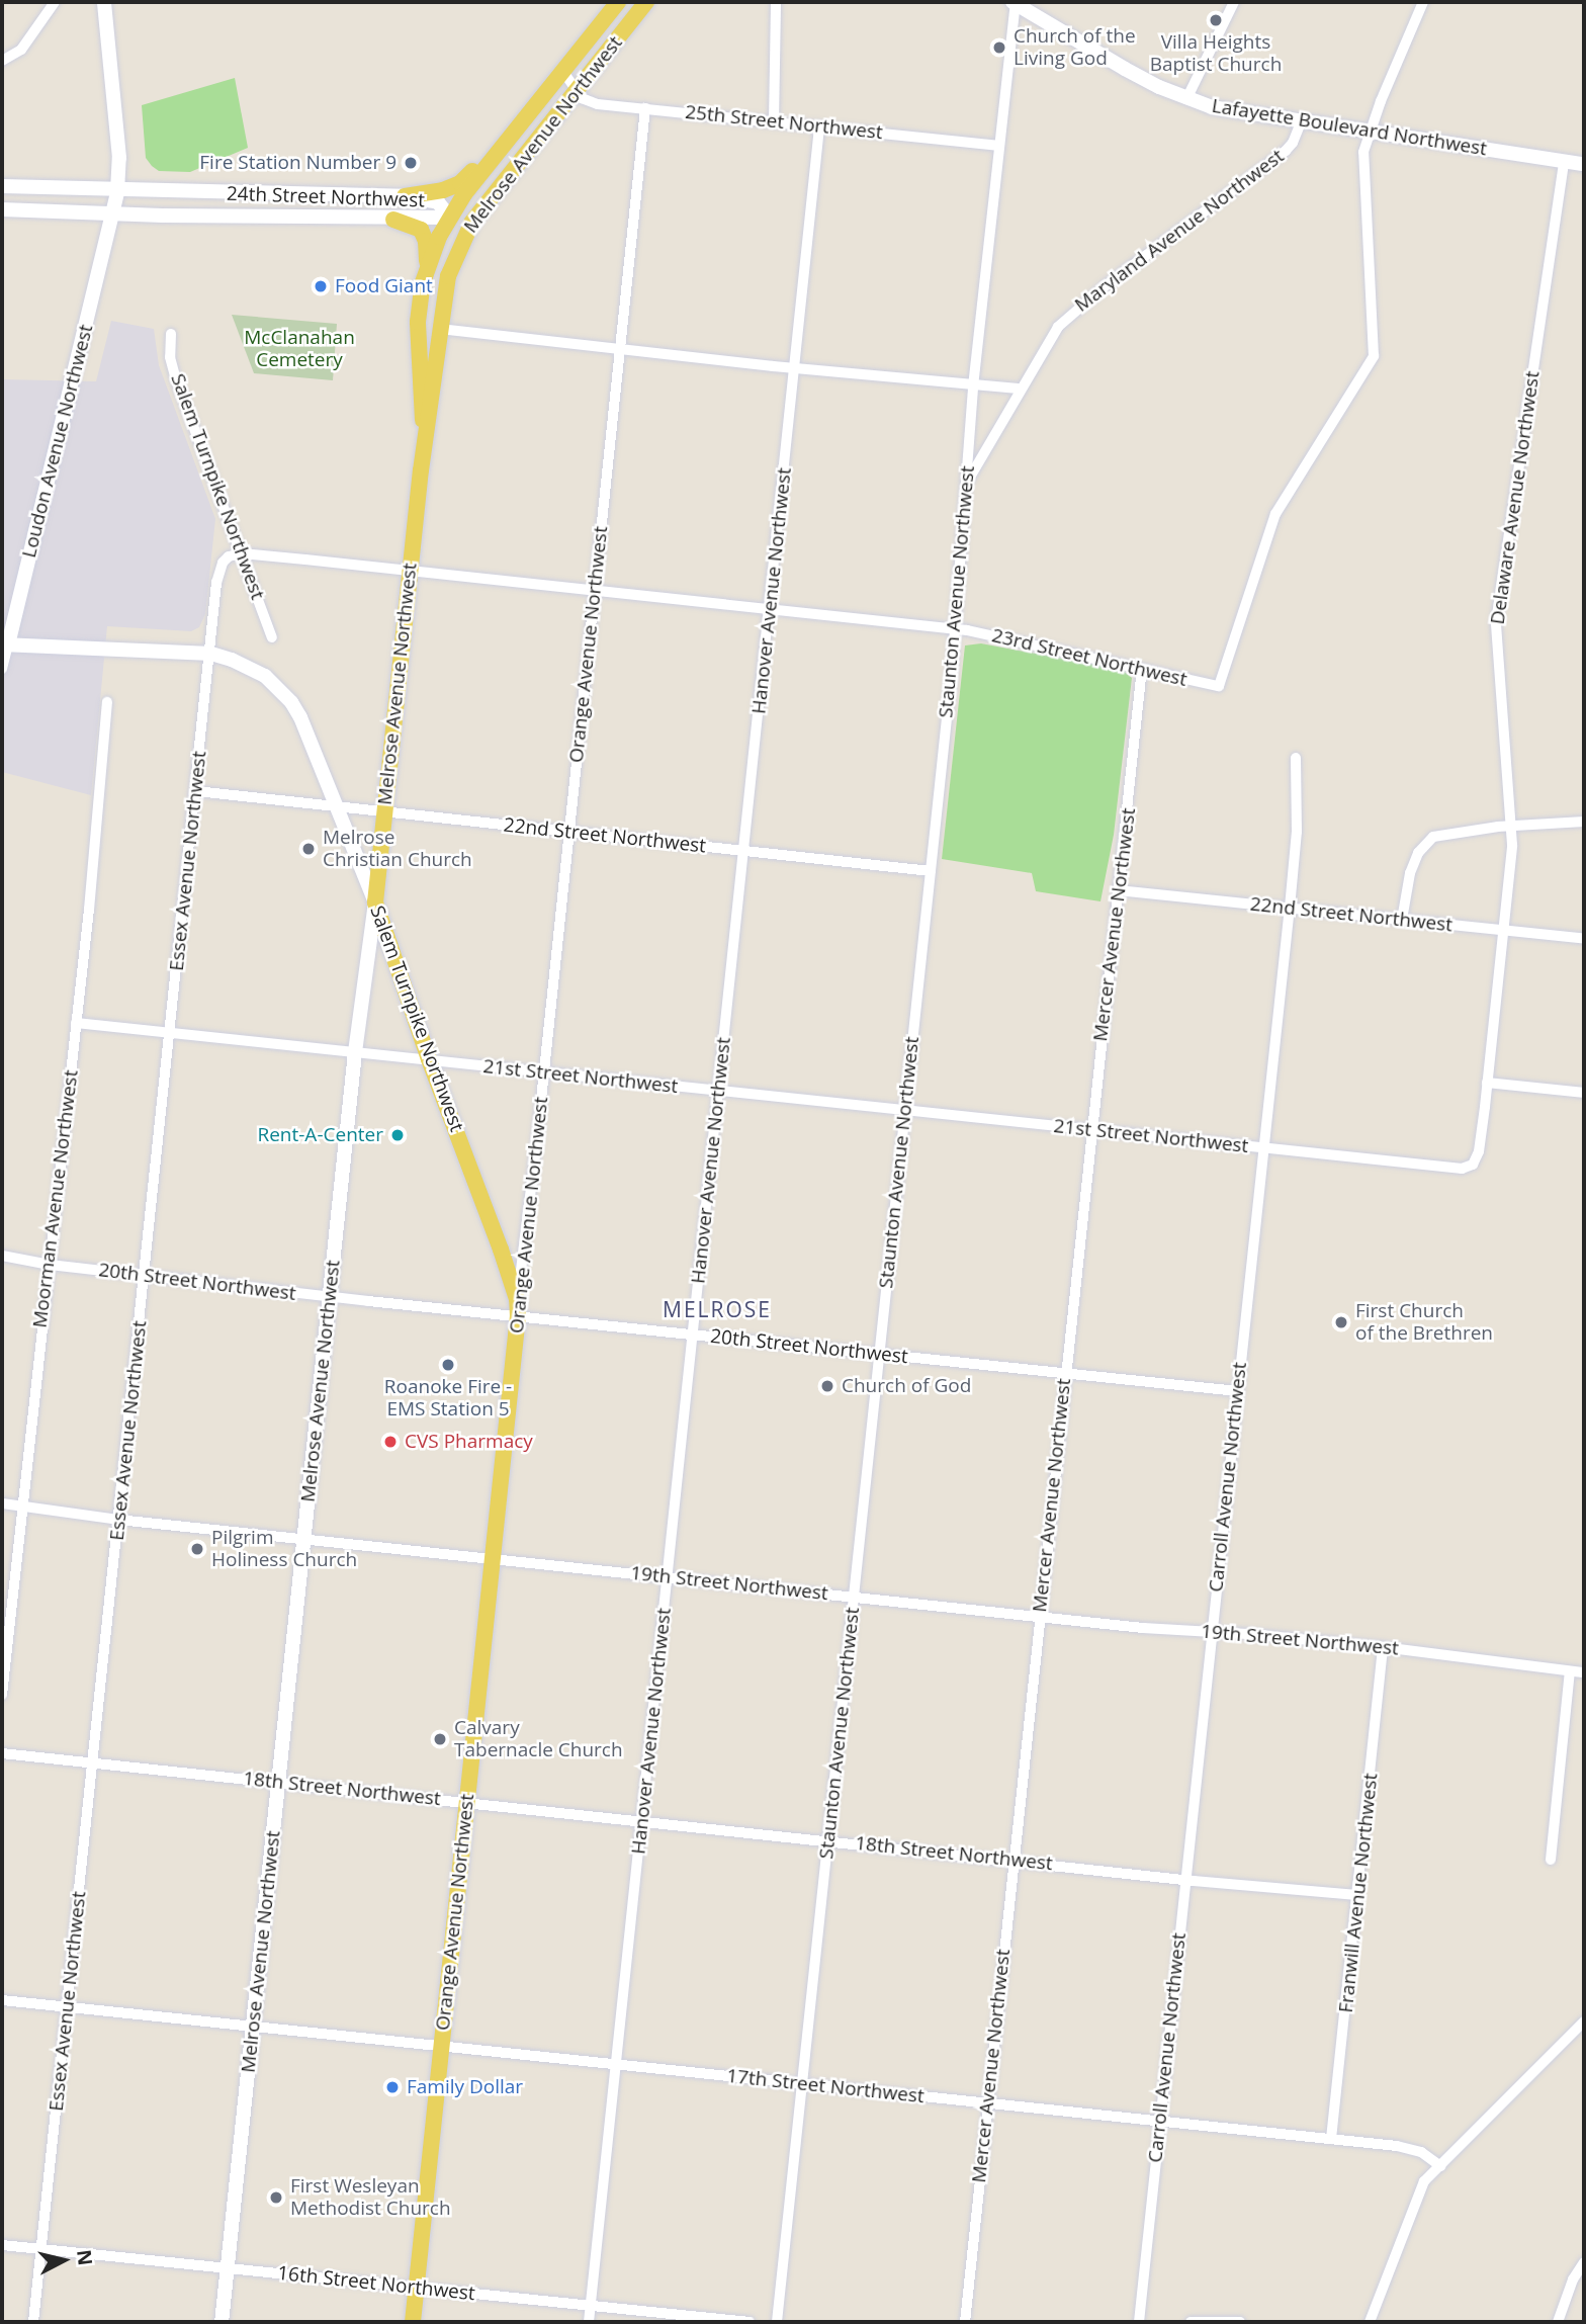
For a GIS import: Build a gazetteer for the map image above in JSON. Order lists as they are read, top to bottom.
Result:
{
  "streets": {
    "main road": ["Melrose Avenue Northwest", "Salem Turnpike Northwest", "Orange Avenue Northwest"],
    "street": [
      "25th Street Northwest",
      "Lafayette Boulevard Northwest",
      "24th Street Northwest",
      "Maryland Avenue Northwest",
      "Loudon Avenue Northwest",
      "Delaware Avenue Northwest",
      "Hanover Avenue Northwest",
      "Staunton Avenue Northwest",
      "23rd Street Northwest",
      "22nd Street Northwest",
      "Essex Avenue Northwest",
      "Mercer Avenue Northwest",
      "21st Street Northwest",
      "Moorman Avenue Northwest",
      "20th Street Northwest",
      "Carroll Avenue Northwest",
      "19th Street Northwest",
      "18th Street Northwest",
      "Franwill Avenue Northwest",
      "17th Street Northwest",
      "16th Street Northwest"
    ]
  },
  "crossings": [
    ["25th Street Northwest", "Melrose Avenue Northwest"],
    ["25th Street Northwest", "Hanover Avenue Northwest"],
    ["25th Street Northwest", "Staunton Avenue Northwest"],
    ["25th Street Northwest", "Orange Avenue Northwest"],
    ["Lafayette Boulevard Northwest", "Maryland Avenue Northwest"],
    ["Lafayette Boulevard Northwest", "Delaware Avenue Northwest"],
    ["Lafayette Boulevard Northwest", "Staunton Avenue Northwest"],
    ["Lafayette Boulevard Northwest", "23rd Street Northwest"],
    ["Melrose Avenue Northwest", "24th Street Northwest"],
    ["Melrose Avenue Northwest", "Salem Turnpike Northwest"],
    ["Melrose Avenue Northwest", "23rd Street Northwest"],
    ["Melrose Avenue Northwest", "22nd Street Northwest"],
    ["Melrose Avenue Northwest", "21st Street Northwest"],
    ["Melrose Avenue Northwest", "20th Street Northwest"],
    ["Melrose Avenue Northwest", "19th Street Northwest"],
    ["Melrose Avenue Northwest", "18th Street Northwest"],
    ["Melrose Avenue Northwest", "17th Street Northwest"],
    ["Melrose Avenue Northwest", "16th Street Northwest"],
    ["24th Street Northwest", "Loudon Avenue Northwest"],
    ["Maryland Avenue Northwest", "Staunton Avenue Northwest"],
    ["Salem Turnpike Northwest", "Orange Avenue Northwest"],
    ["Salem Turnpike Northwest", "23rd Street Northwest"],
    ["Salem Turnpike Northwest", "22nd Street Northwest"],
    ["Salem Turnpike Northwest", "Essex Avenue Northwest"],
    ["Salem Turnpike Northwest", "21st Street Northwest"],
    ["Salem Turnpike Northwest", "20th Street Northwest"],
    ["Delaware Avenue Northwest", "22nd Street Northwest"],
    ["Delaware Avenue Northwest", "21st Street Northwest"],
    ["Hanover Avenue Northwest", "23rd Street Northwest"],
    ["Hanover Avenue Northwest", "22nd Street Northwest"],
    ["Hanover Avenue Northwest", "21st Street Northwest"],
    ["Hanover Avenue Northwest", "20th Street Northwest"],
    ["Hanover Avenue Northwest", "19th Street Northwest"],
    ["Hanover Avenue Northwest", "18th Street Northwest"],
    ["Hanover Avenue Northwest", "17th Street Northwest"],
    ["Hanover Avenue Northwest", "16th Street Northwest"],
    ["Staunton Avenue Northwest", "23rd Street Northwest"],
    ["Staunton Avenue Northwest", "22nd Street Northwest"],
    ["Staunton Avenue Northwest", "21st Street Northwest"],
    ["Staunton Avenue Northwest", "20th Street Northwest"],
    ["Staunton Avenue Northwest", "19th Street Northwest"],
    ["Staunton Avenue Northwest", "18th Street Northwest"],
    ["Staunton Avenue Northwest", "17th Street Northwest"],
    ["Orange Avenue Northwest", "23rd Street Northwest"],
    ["Orange Avenue Northwest", "22nd Street Northwest"],
    ["Orange Avenue Northwest", "21st Street Northwest"],
    ["Orange Avenue Northwest", "20th Street Northwest"],
    ["Orange Avenue Northwest", "19th Street Northwest"],
    ["Orange Avenue Northwest", "18th Street Northwest"],
    ["Orange Avenue Northwest", "17th Street Northwest"],
    ["Orange Avenue Northwest", "16th Street Northwest"],
    ["23rd Street Northwest", "Essex Avenue Northwest"],
    ["23rd Street Northwest", "Mercer Avenue Northwest"],
    ["22nd Street Northwest", "Essex Avenue Northwest"],
    ["22nd Street Northwest", "Mercer Avenue Northwest"],
    ["22nd Street Northwest", "Carroll Avenue Northwest"],
    ["Essex Avenue Northwest", "21st Street Northwest"],
    ["Essex Avenue Northwest", "20th Street Northwest"],
    ["Essex Avenue Northwest", "19th Street Northwest"],
    ["Essex Avenue Northwest", "18th Street Northwest"],
    ["Essex Avenue Northwest", "17th Street Northwest"],
    ["Essex Avenue Northwest", "16th Street Northwest"],
    ["Mercer Avenue Northwest", "21st Street Northwest"],
    ["Mercer Avenue Northwest", "20th Street Northwest"],
    ["Mercer Avenue Northwest", "19th Street Northwest"],
    ["Mercer Avenue Northwest", "18th Street Northwest"],
    ["Mercer Avenue Northwest", "17th Street Northwest"],
    ["21st Street Northwest", "Moorman Avenue Northwest"],
    ["21st Street Northwest", "Carroll Avenue Northwest"],
    ["Moorman Avenue Northwest", "20th Street Northwest"],
    ["Moorman Avenue Northwest", "19th Street Northwest"],
    ["20th Street Northwest", "Carroll Avenue Northwest"],
    ["Carroll Avenue Northwest", "19th Street Northwest"],
    ["Carroll Avenue Northwest", "18th Street Northwest"],
    ["Carroll Avenue Northwest", "17th Street Northwest"],
    ["19th Street Northwest", "Franwill Avenue Northwest"],
    ["18th Street Northwest", "Franwill Avenue Northwest"],
    ["Franwill Avenue Northwest", "17th Street Northwest"]
  ],
  "districts": ["MELROSE"],
  "parks": ["McClanahan Cemetery"],
  "places": [
    "Villa Heights Baptist Church",
    "Church of the Living God",
    "Fire Station Number 9",
    "Food Giant",
    "Melrose Christian Church",
    "Rent-A-Center",
    "First Church of the Brethren",
    "Roanoke Fire - EMS Station 5",
    "Church of God",
    "CVS Pharmacy",
    "Pilgrim Holiness Church",
    "Calvary Tabernacle Church",
    "Family Dollar",
    "First Wesleyan Methodist Church"
  ],
  "north": "right"
}
